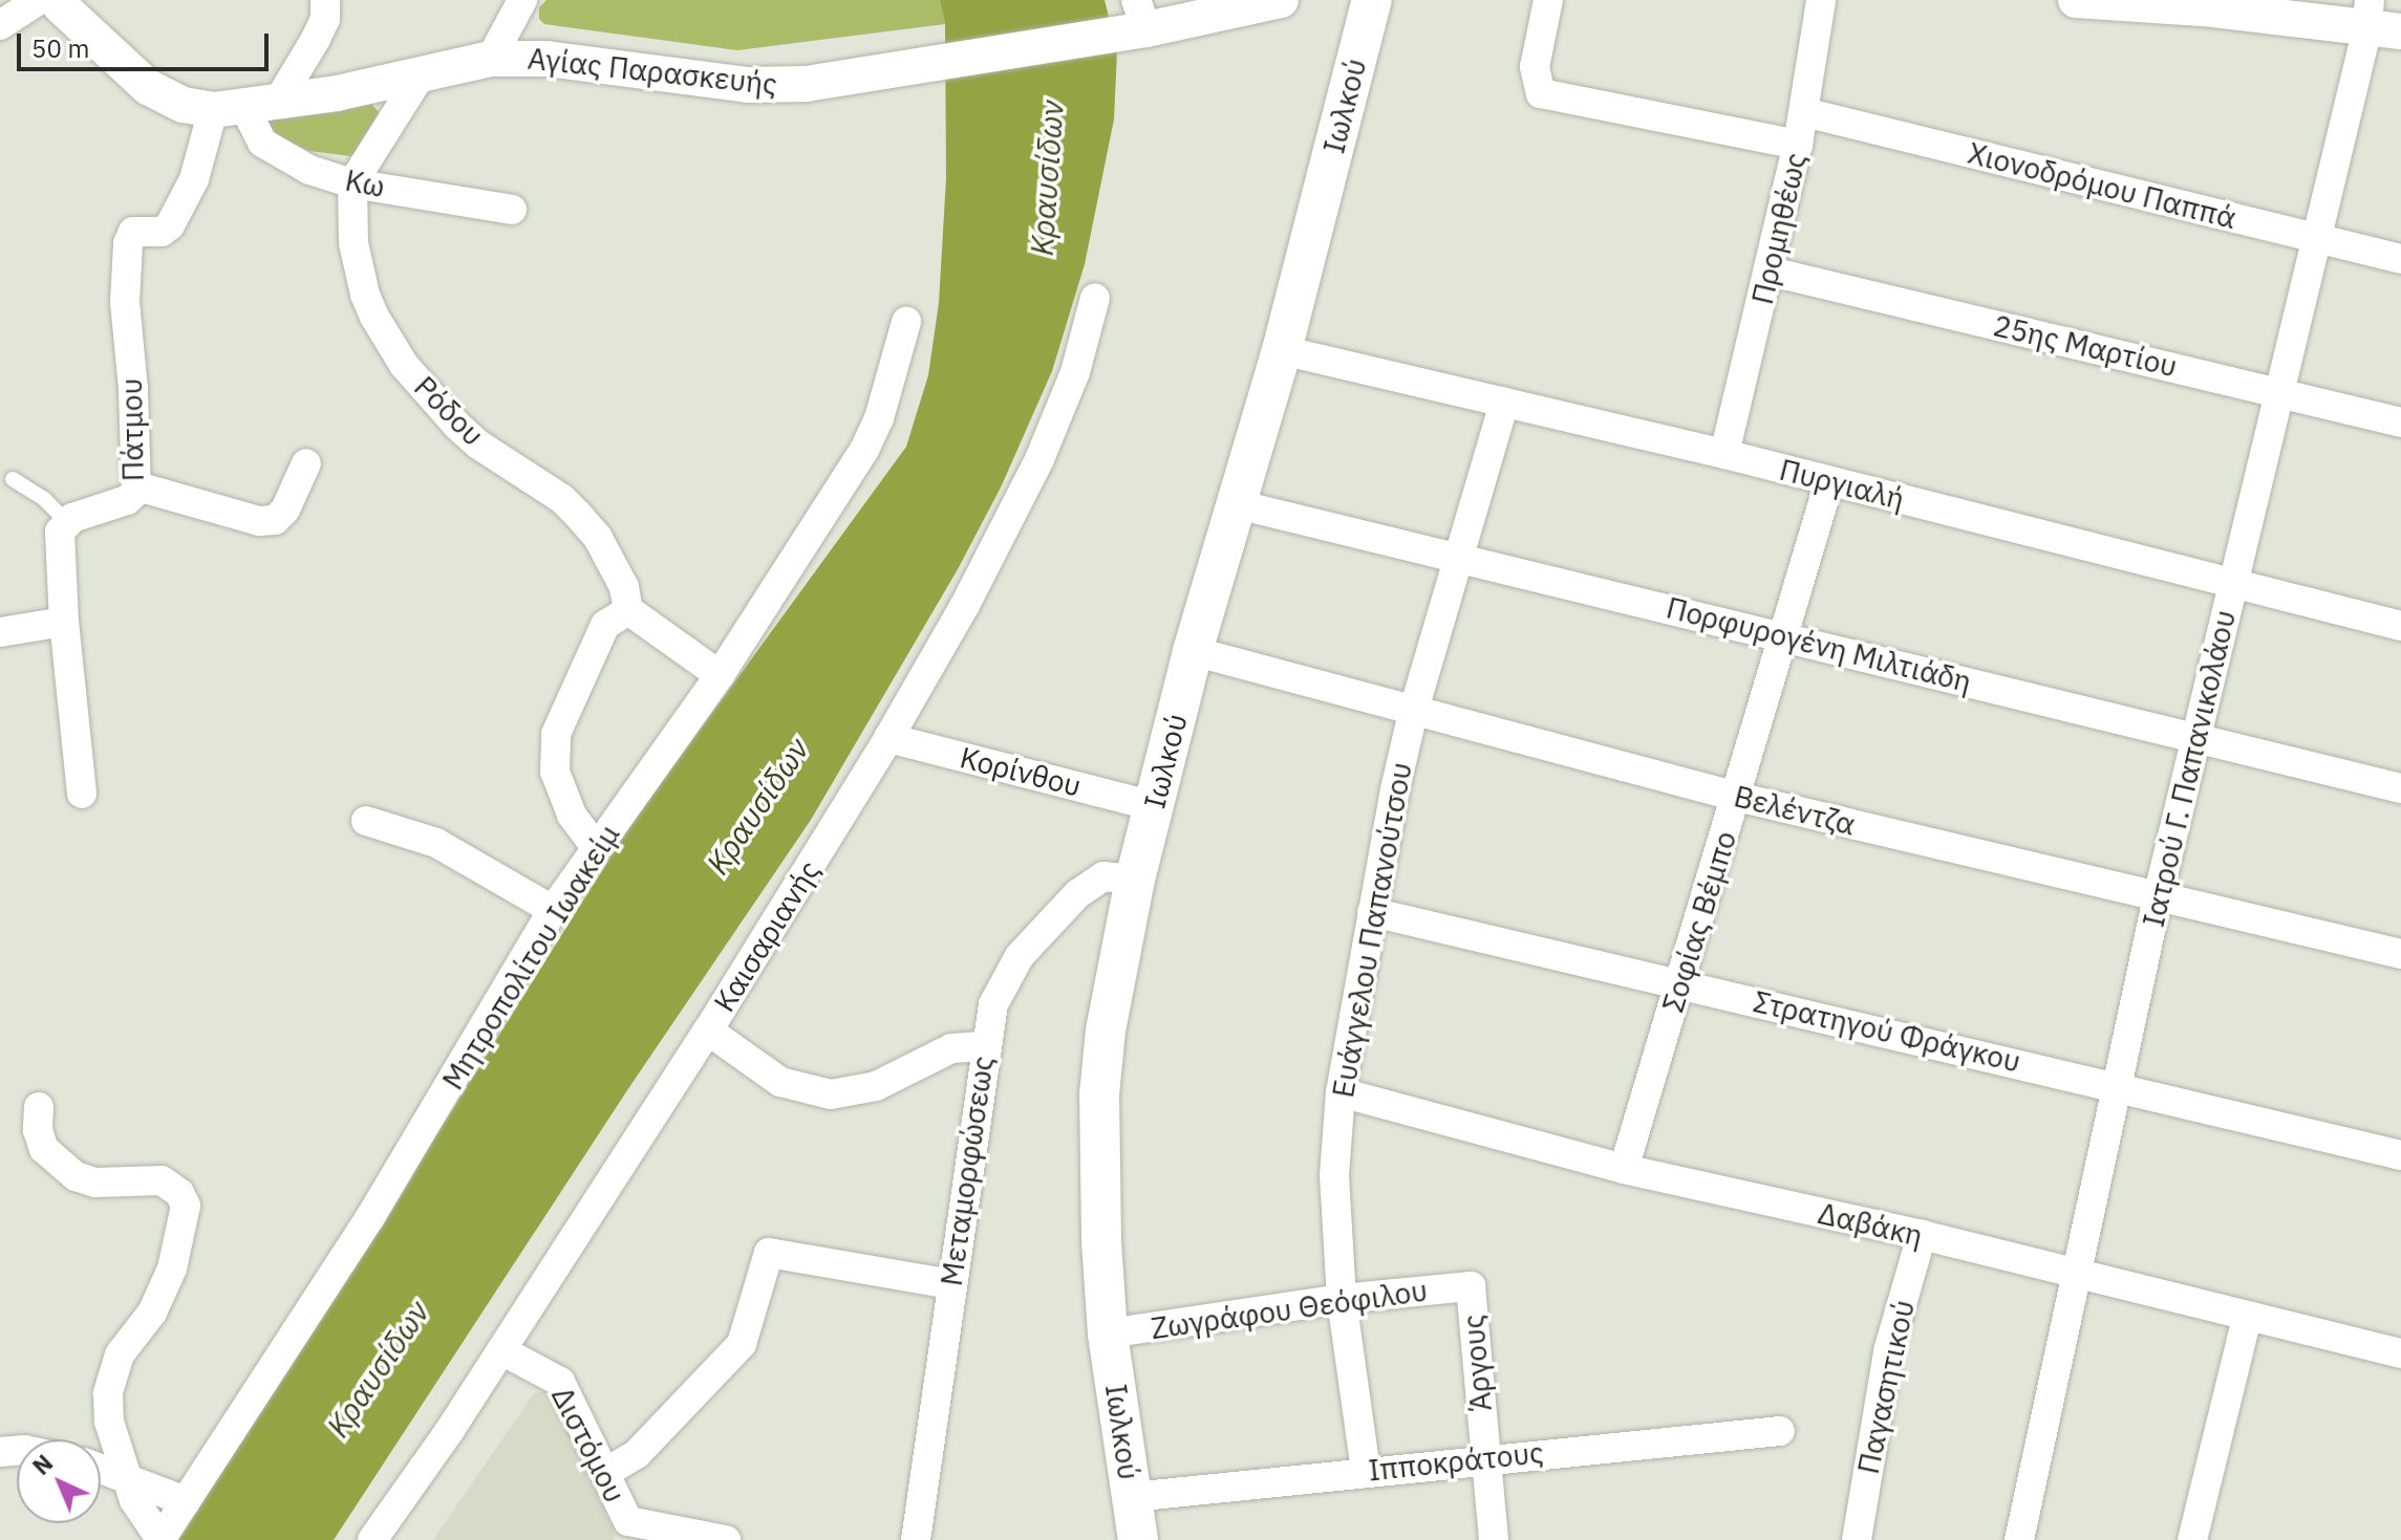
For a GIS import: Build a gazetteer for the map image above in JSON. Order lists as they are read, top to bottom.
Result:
{
  "streets": {
    "main road": ["Ιωλκού"],
    "street": [
      "Αγίας Παρασκευής",
      "Κω",
      "Χιονοδρόμου Παππά",
      "Προμηθέως",
      "25ης Μαρτίου",
      "Ρόδου",
      "Πάτμου",
      "Πυργιαλή",
      "Πορφυρογένη Μιλτιάδη",
      "Ιατρού Γ. Παπανικολάου",
      "Κορίνθου",
      "Βελέντζα",
      "Σοφίας Βέμπο",
      "Ευάγγελου Παπανούτσου",
      "Καισαριανής",
      "Μητροπολίτου Ιωακείμ",
      "Στρατηγού Φράγκου",
      "Μεταμορφώσεως",
      "Δαβάκη",
      "Ζωγράφου Θεόφιλου",
      "Άργους",
      "Παγασητικού",
      "Διστόμου",
      "Ιπποκράτους"
    ]
  },
  "crossings": [
    ["Αγίας Παρασκευής", "Κω"],
    ["Αγίας Παρασκευής", "Πάτμου"],
    ["Ιωλκού", "Πυργιαλή"],
    ["Ιωλκού", "Πορφυρογένη Μιλτιάδη"],
    ["Ιωλκού", "Κορίνθου"],
    ["Ιωλκού", "Βελέντζα"],
    ["Ιωλκού", "Μεταμορφώσεως"],
    ["Ιωλκού", "Ζωγράφου Θεόφιλου"],
    ["Ιωλκού", "Ιπποκράτους"],
    ["Κω", "Ρόδου"],
    ["Χιονοδρόμου Παππά", "Προμηθέως"],
    ["Χιονοδρόμου Παππά", "Ιατρού Γ. Παπανικολάου"],
    ["Προμηθέως", "25ης Μαρτίου"],
    ["Προμηθέως", "Πυργιαλή"],
    ["25ης Μαρτίου", "Ιατρού Γ. Παπανικολάου"],
    ["Πυργιαλή", "Ιατρού Γ. Παπανικολάου"],
    ["Πυργιαλή", "Σοφίας Βέμπο"],
    ["Πυργιαλή", "Ευάγγελου Παπανούτσου"],
    ["Πορφυρογένη Μιλτιάδη", "Ιατρού Γ. Παπανικολάου"],
    ["Πορφυρογένη Μιλτιάδη", "Σοφίας Βέμπο"],
    ["Πορφυρογένη Μιλτιάδη", "Ευάγγελου Παπανούτσου"],
    ["Ιατρού Γ. Παπανικολάου", "Βελέντζα"],
    ["Ιατρού Γ. Παπανικολάου", "Στρατηγού Φράγκου"],
    ["Ιατρού Γ. Παπανικολάου", "Δαβάκη"],
    ["Κορίνθου", "Καισαριανής"],
    ["Βελέντζα", "Σοφίας Βέμπο"],
    ["Βελέντζα", "Ευάγγελου Παπανούτσου"],
    ["Σοφίας Βέμπο", "Στρατηγού Φράγκου"],
    ["Σοφίας Βέμπο", "Δαβάκη"],
    ["Ευάγγελου Παπανούτσου", "Στρατηγού Φράγκου"],
    ["Ευάγγελου Παπανούτσου", "Δαβάκη"],
    ["Ευάγγελου Παπανούτσου", "Ζωγράφου Θεόφιλου"],
    ["Ευάγγελου Παπανούτσου", "Ιπποκράτους"],
    ["Καισαριανής", "Διστόμου"],
    ["Δαβάκη", "Παγασητικού"],
    ["Ζωγράφου Θεόφιλου", "Άργους"],
    ["Άργους", "Ιπποκράτους"]
  ],
  "water": ["Κραυσίδων"],
  "scale_bar": "50 m",
  "north": "top left"
}
